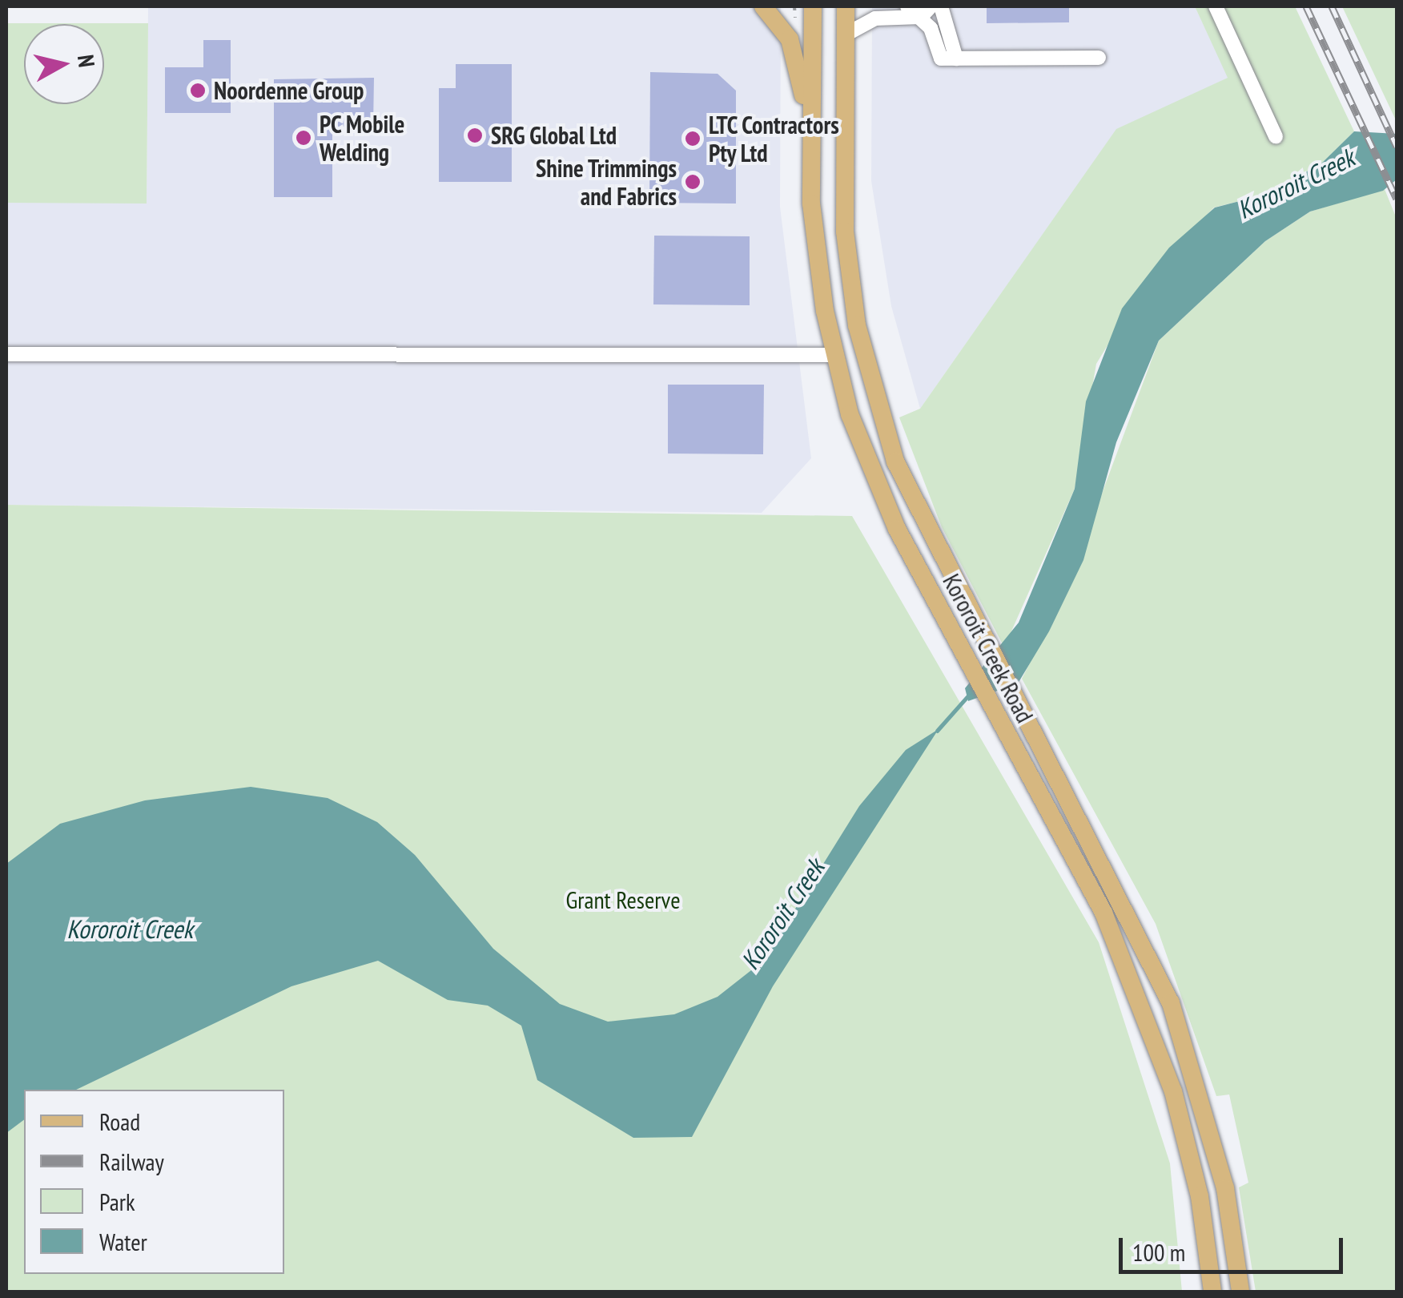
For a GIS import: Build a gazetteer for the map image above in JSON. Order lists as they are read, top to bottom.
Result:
{
  "streets": {
    "main road": ["Kororoit Creek Road"]
  },
  "water": ["Kororoit Creek"],
  "parks": ["Grant Reserve"],
  "places": [
    "Noordenne Group",
    "SRG Global Ltd",
    "PC Mobile Welding",
    "LTC Contractors Pty Ltd",
    "Shine Trimmings and Fabrics"
  ],
  "legend": [
    "Road",
    "Railway",
    "Park",
    "Water"
  ],
  "scale_bar": "100 m",
  "north": "right"
}
